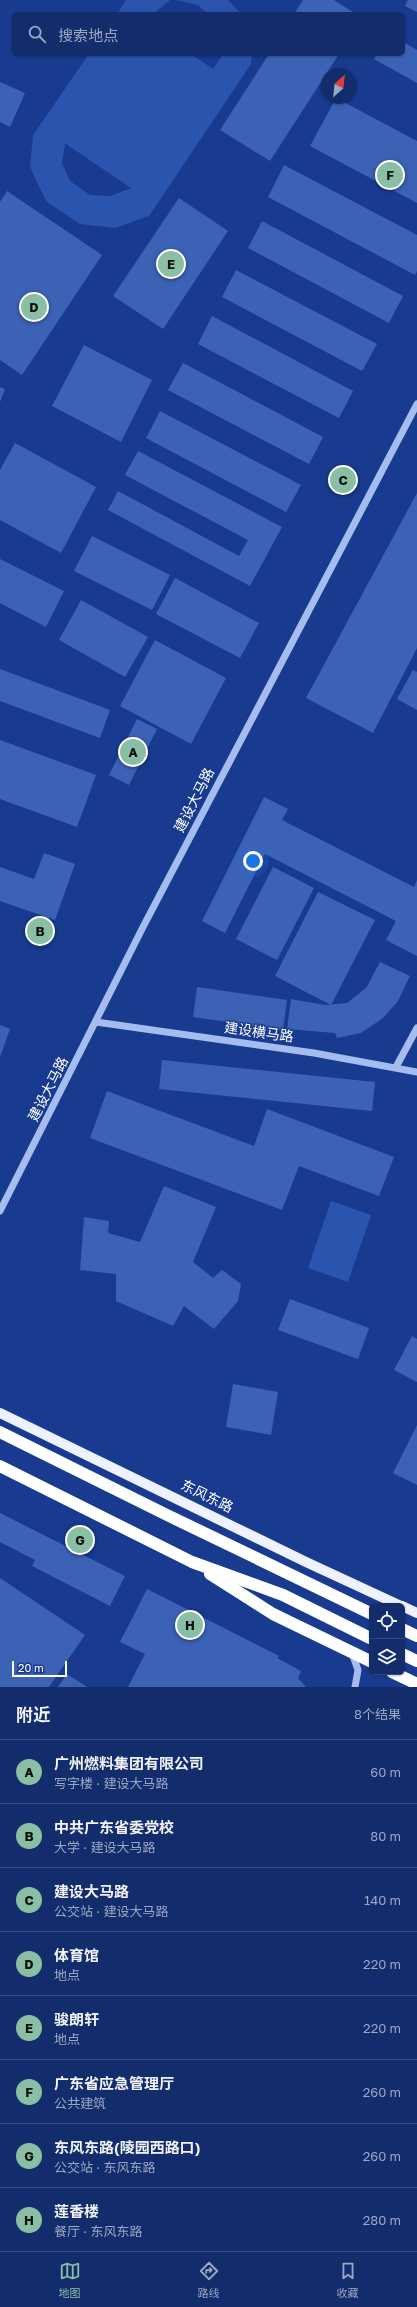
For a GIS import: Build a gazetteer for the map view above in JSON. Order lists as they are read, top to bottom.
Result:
{
  "streets": {
    "main road": ["东风东路"],
    "street": ["建设大马路", "建设横马路"]
  },
  "crossings": [
    ["建设大马路", "建设横马路"]
  ],
  "scale_bar": "20 m",
  "north": "top right",
  "page": {
    "search": "搜索地点",
    "pins": [
      "F",
      "E",
      "D",
      "C",
      "A",
      "B",
      "G",
      "H"
    ],
    "scale": "20 m",
    "heading": ["附近", "8个结果"],
    "list": [
      {
        "mark": "A",
        "name": "广州燃料集团有限公司",
        "note": "写字楼 · 建设大马路",
        "value": "60 m"
      },
      {
        "mark": "B",
        "name": "中共广东省委党校",
        "note": "大学 · 建设大马路",
        "value": "80 m"
      },
      {
        "mark": "C",
        "name": "建设大马路",
        "note": "公交站 · 建设大马路",
        "value": "140 m"
      },
      {
        "mark": "D",
        "name": "体育馆",
        "note": "地点",
        "value": "220 m"
      },
      {
        "mark": "E",
        "name": "骏朗轩",
        "note": "地点",
        "value": "220 m"
      },
      {
        "mark": "F",
        "name": "广东省应急管理厅",
        "note": "公共建筑",
        "value": "260 m"
      },
      {
        "mark": "G",
        "name": "东风东路(陵园西路口)",
        "note": "公交站 · 东风东路",
        "value": "260 m"
      },
      {
        "mark": "H",
        "name": "莲香楼",
        "note": "餐厅 · 东风东路",
        "value": "280 m"
      }
    ],
    "nav": ["地图", "路线", "收藏"]
  }
}
